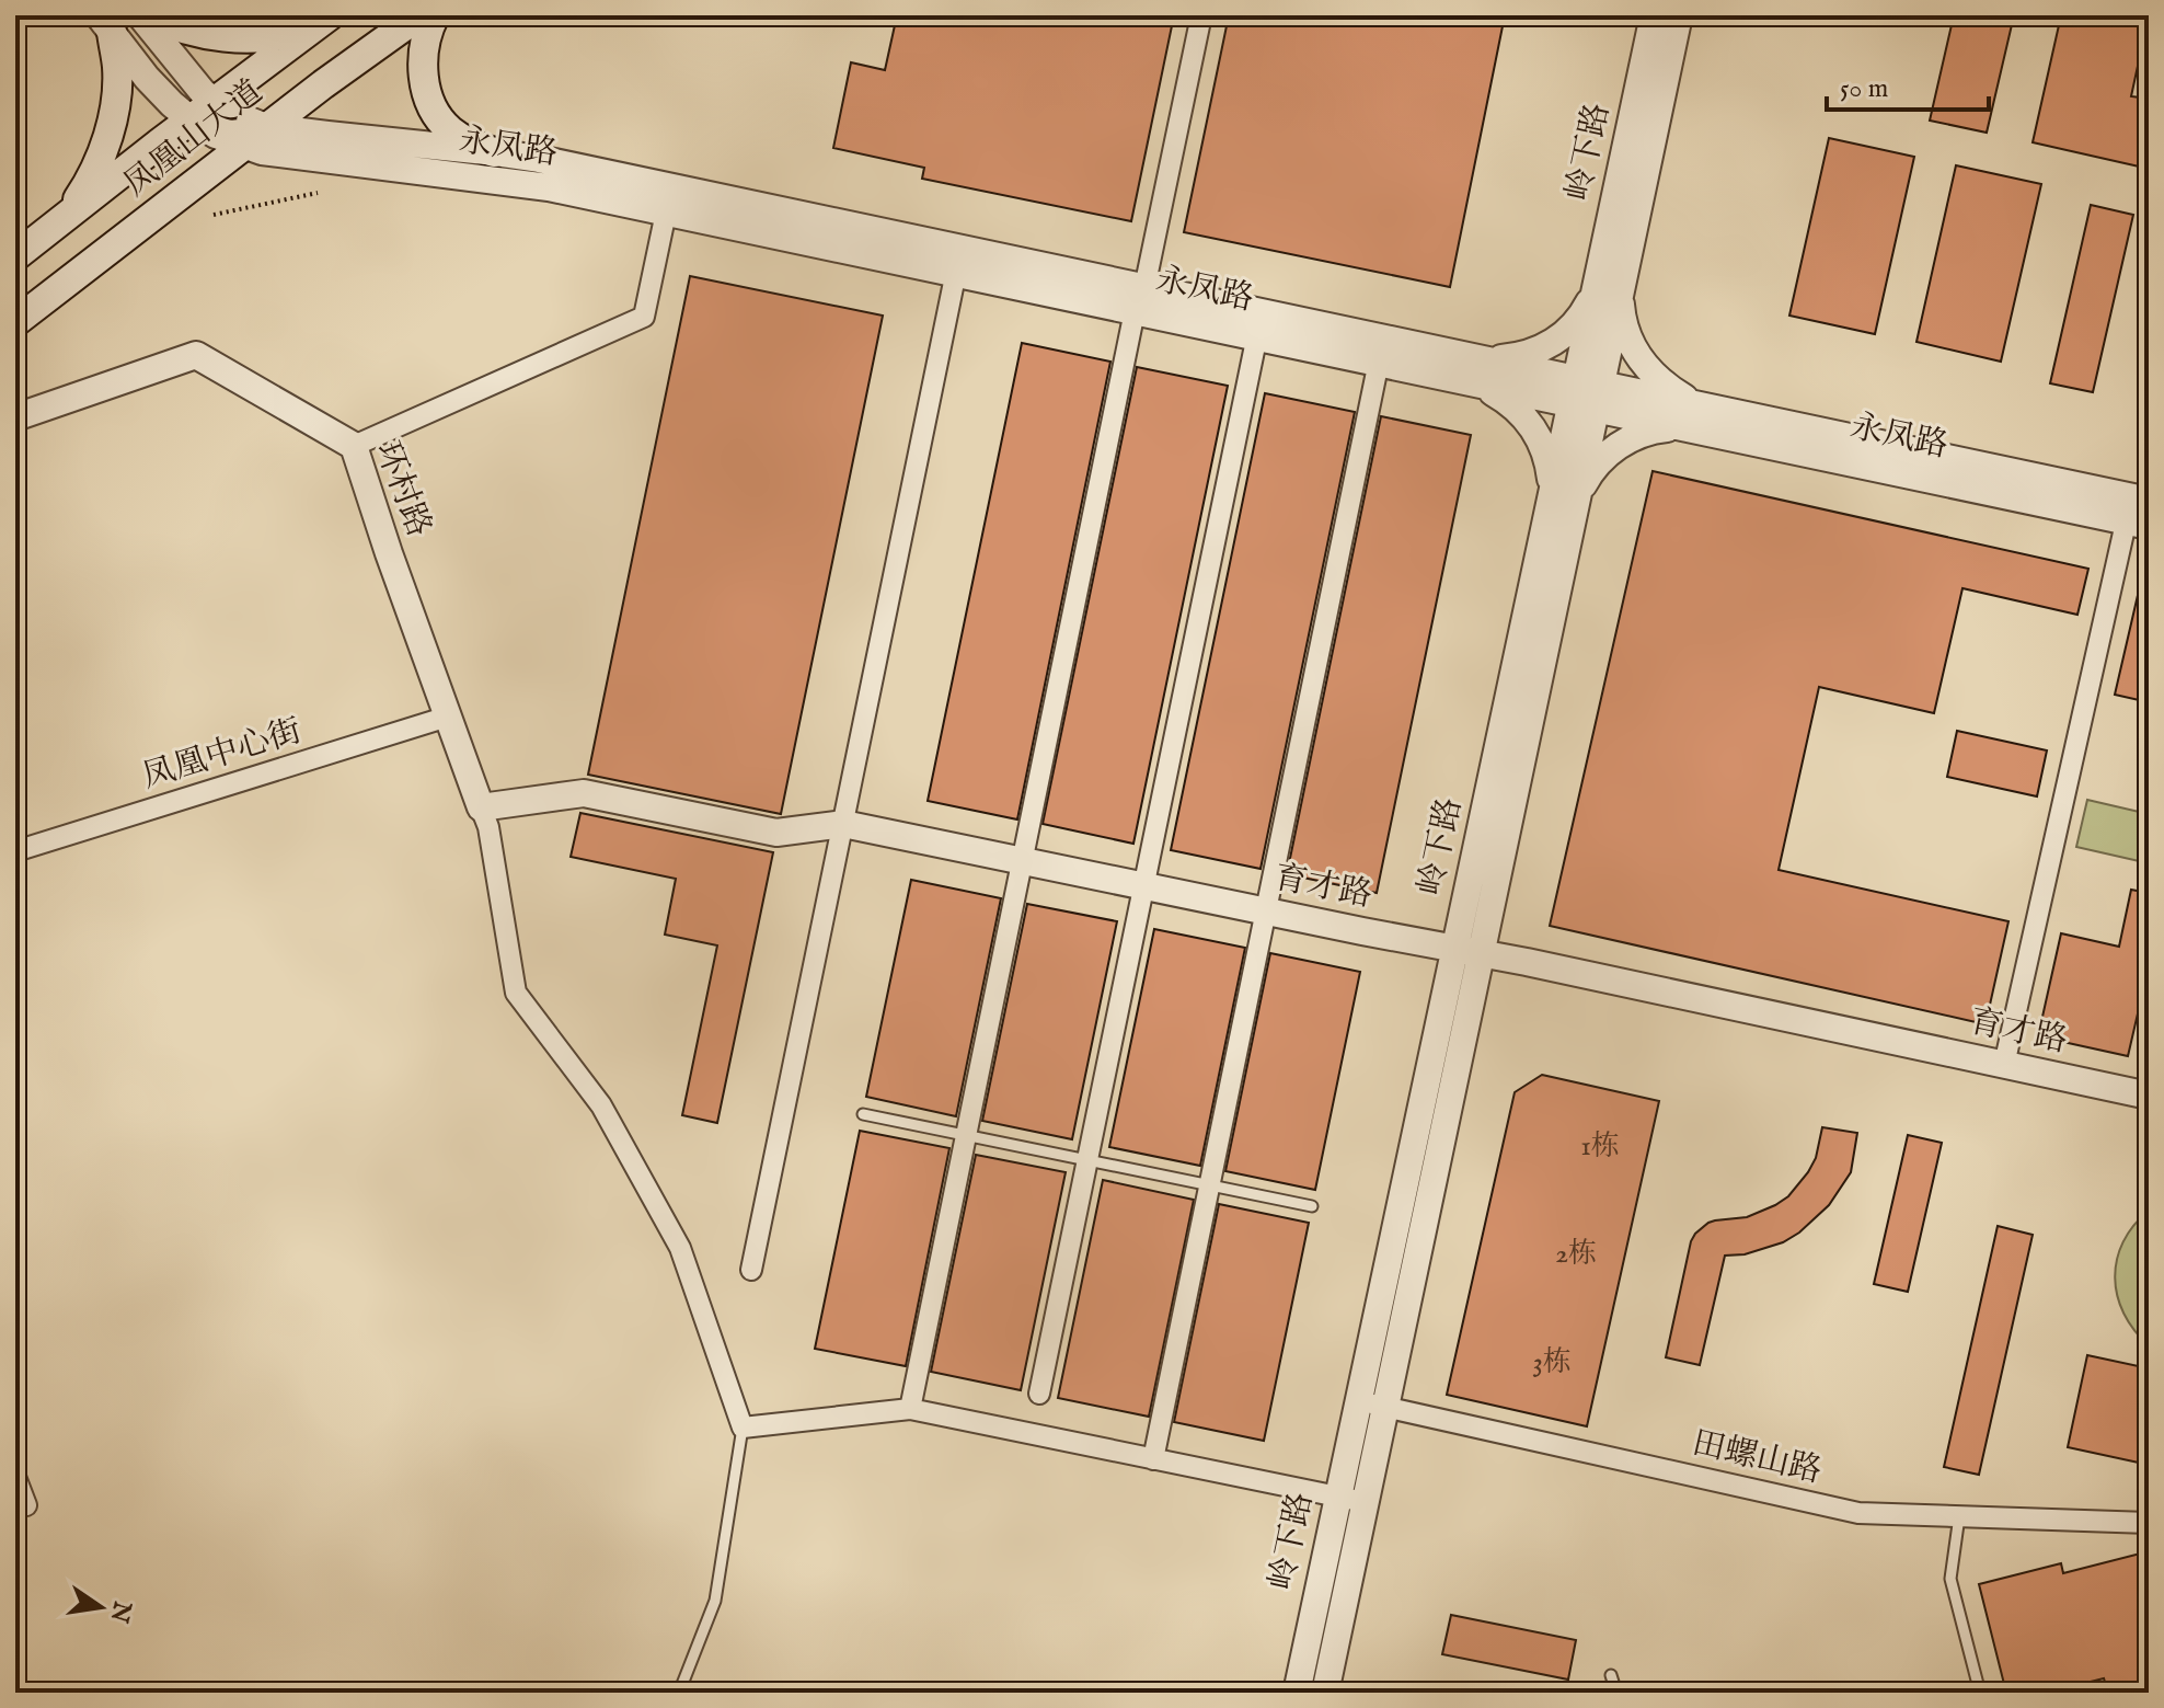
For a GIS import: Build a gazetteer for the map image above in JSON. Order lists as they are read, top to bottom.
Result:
{
  "streets": {
    "main road": ["凤凰山大道"],
    "street": [
      "永凤路",
      "岭下路",
      "环村路",
      "凤凰中心街",
      "育才路",
      "田螺山路"
    ]
  },
  "crossings": [
    ["凤凰山大道", "永凤路"],
    ["永凤路", "岭下路"],
    ["岭下路", "育才路"],
    ["岭下路", "田螺山路"],
    ["环村路", "凤凰中心街"],
    ["环村路", "育才路"]
  ],
  "house_numbers": ["1栋", "2栋", "3栋"],
  "scale_bar": "50 m",
  "north": "right"
}
